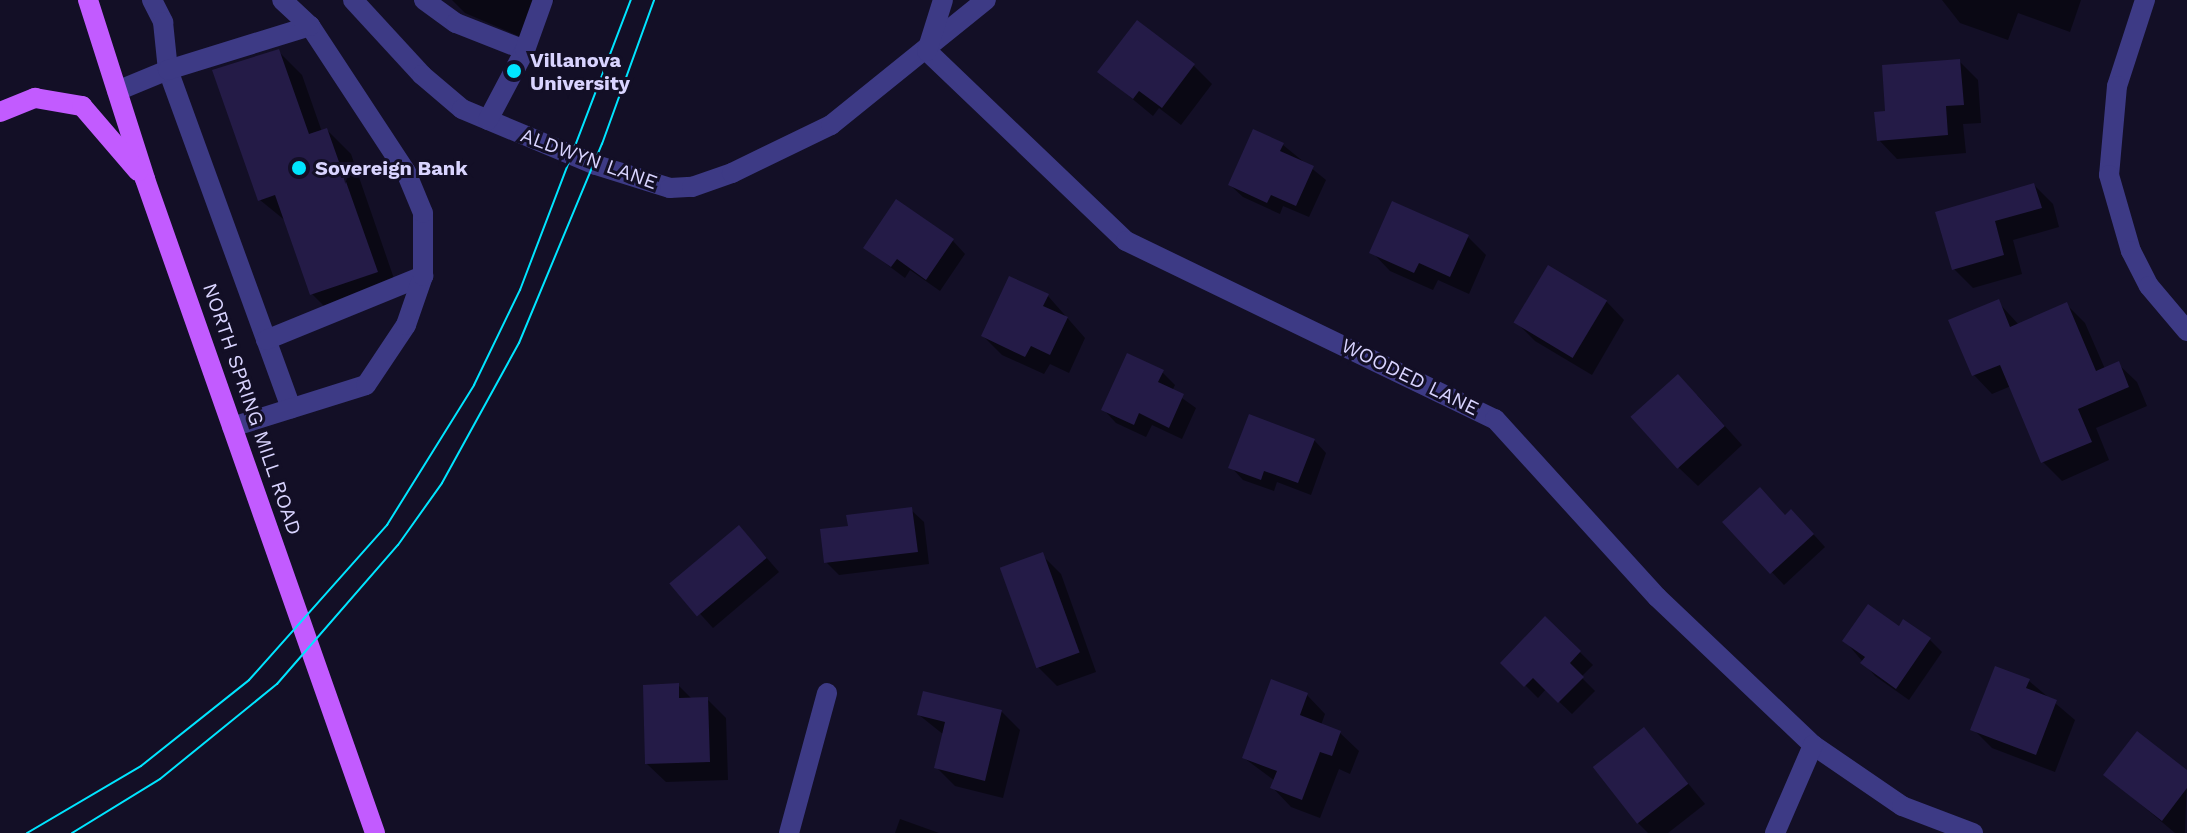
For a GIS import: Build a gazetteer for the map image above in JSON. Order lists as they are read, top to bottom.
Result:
{
  "streets": {
    "main road": ["NORTH SPRING MILL ROAD"],
    "street": ["ALDWYN LANE", "WOODED LANE"]
  },
  "crossings": [
    ["ALDWYN LANE", "WOODED LANE"]
  ],
  "places": ["Villanova University", "Sovereign Bank"]
}
